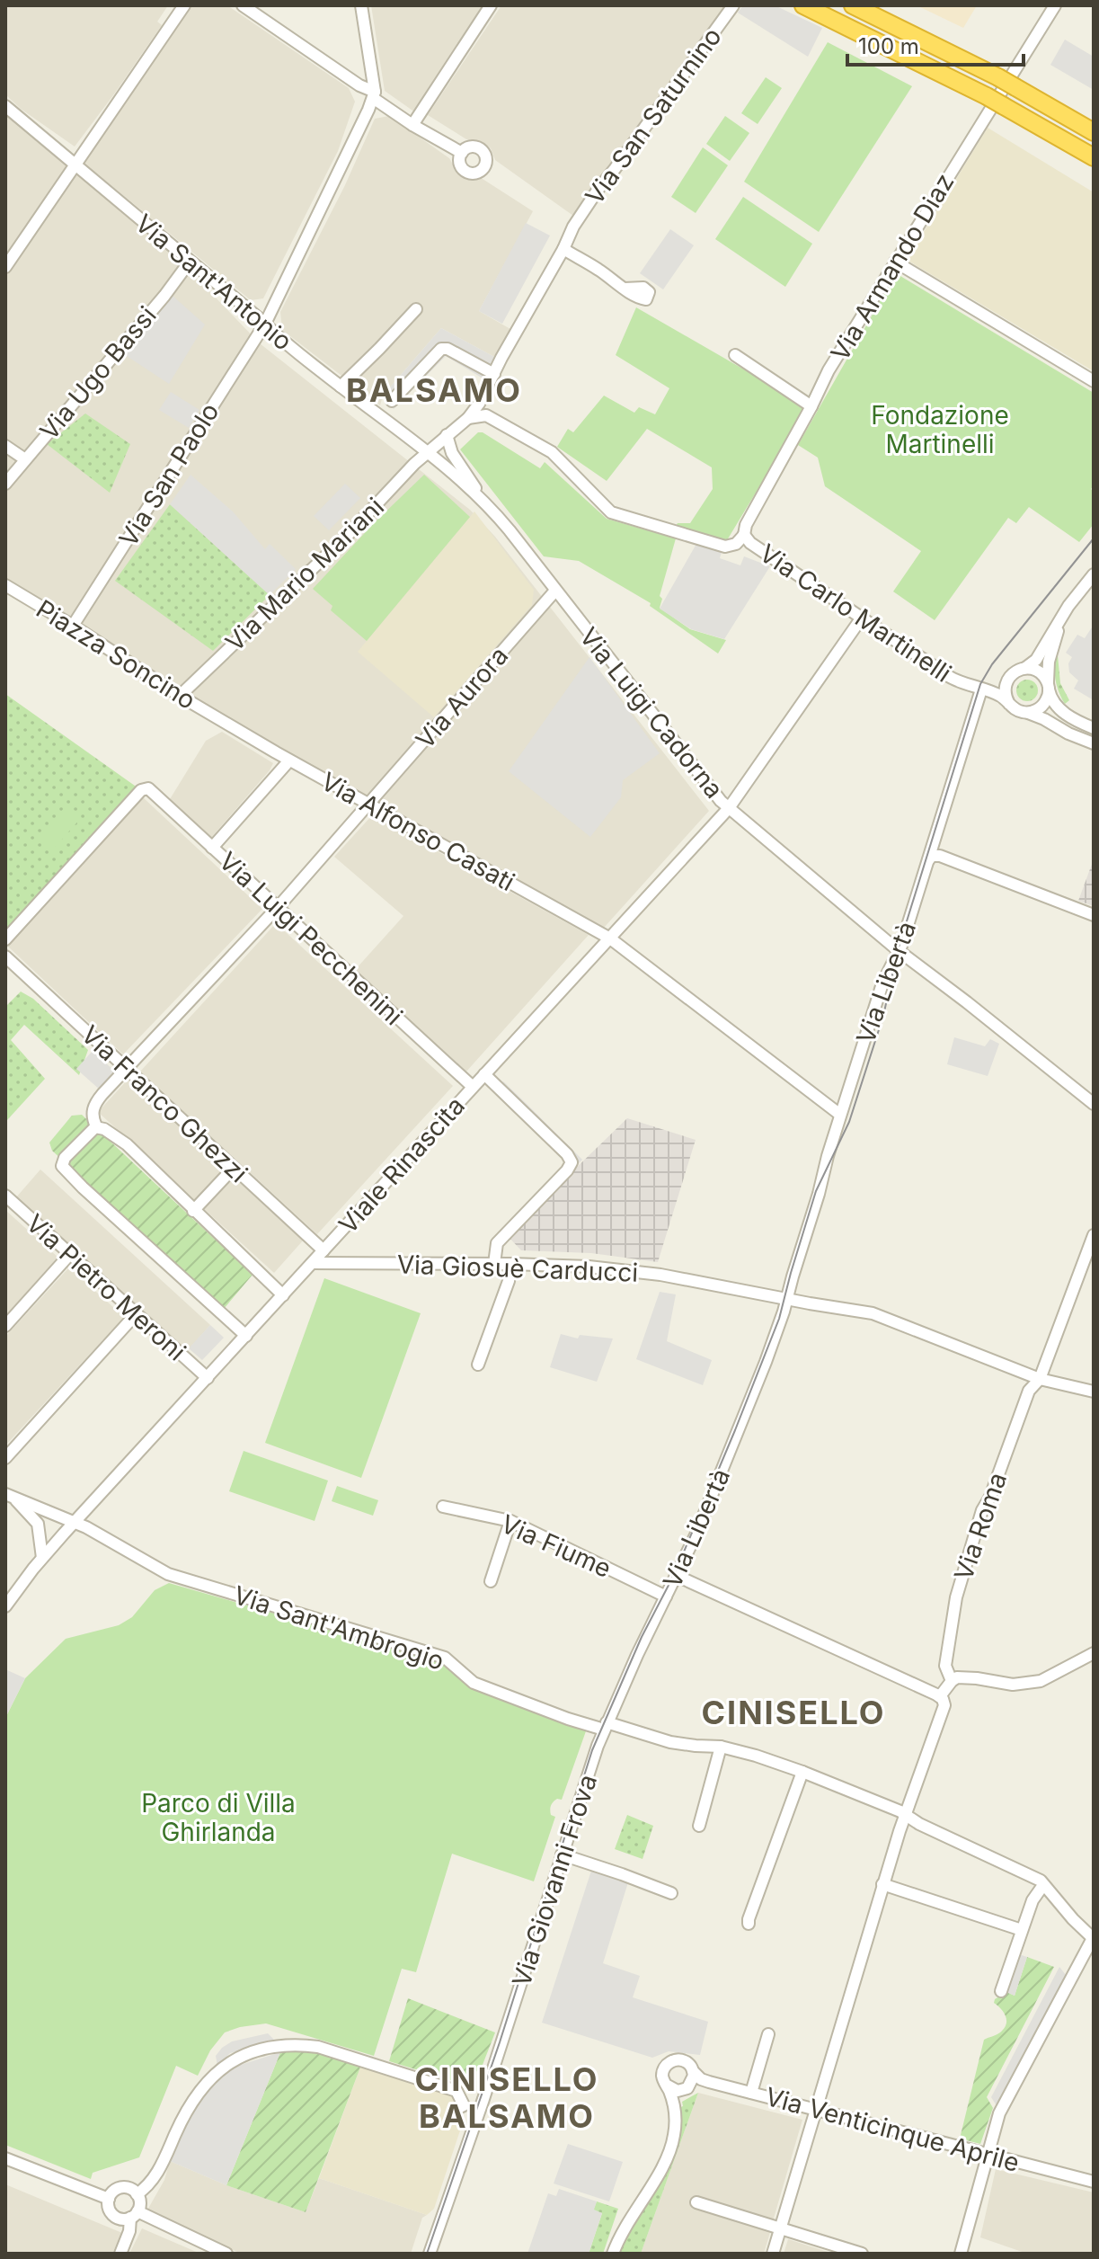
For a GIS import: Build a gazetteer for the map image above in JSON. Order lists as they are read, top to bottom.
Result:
{
  "streets": {
    "street": [
      "Via San Saturnino",
      "Via Armando Diaz",
      "Via Sant'Antonio",
      "Via Ugo Bassi",
      "Via San Paolo",
      "Via Mario Mariani",
      "Via Carlo Martinelli",
      "Piazza Soncino",
      "Via Aurora",
      "Via Luigi Cadorna",
      "Via Alfonso Casati",
      "Via Luigi Pecchenini",
      "Via Libertà",
      "Via Franco Ghezzi",
      "Viale Rinascita",
      "Via Giosuè Carducci",
      "Via Pietro Meroni",
      "Via Roma",
      "Via Fiume",
      "Via Sant'Ambrogio",
      "Via Giovanni Frova",
      "Via Venticinque Aprile"
    ]
  },
  "crossings": [
    ["Via San Saturnino", "Via Mario Mariani"],
    ["Via Armando Diaz", "Via Carlo Martinelli"],
    ["Via Sant'Antonio", "Via Ugo Bassi"],
    ["Via Sant'Antonio", "Via San Paolo"],
    ["Via Sant'Antonio", "Via Mario Mariani"],
    ["Via Sant'Antonio", "Via Luigi Cadorna"],
    ["Via San Paolo", "Piazza Soncino"],
    ["Via Mario Mariani", "Via Carlo Martinelli"],
    ["Via Mario Mariani", "Piazza Soncino"],
    ["Via Mario Mariani", "Via Luigi Cadorna"],
    ["Via Carlo Martinelli", "Via Libertà"],
    ["Via Carlo Martinelli", "Viale Rinascita"],
    ["Piazza Soncino", "Via Alfonso Casati"],
    ["Via Aurora", "Via Luigi Cadorna"],
    ["Via Aurora", "Via Alfonso Casati"],
    ["Via Aurora", "Via Luigi Pecchenini"],
    ["Via Aurora", "Via Franco Ghezzi"],
    ["Via Luigi Cadorna", "Via Libertà"],
    ["Via Luigi Cadorna", "Viale Rinascita"],
    ["Via Alfonso Casati", "Via Libertà"],
    ["Via Alfonso Casati", "Viale Rinascita"],
    ["Via Luigi Pecchenini", "Viale Rinascita"],
    ["Via Libertà", "Via Giosuè Carducci"],
    ["Via Libertà", "Via Fiume"],
    ["Via Libertà", "Via Sant'Ambrogio"],
    ["Via Libertà", "Via Giovanni Frova"],
    ["Via Franco Ghezzi", "Viale Rinascita"],
    ["Viale Rinascita", "Via Giosuè Carducci"],
    ["Viale Rinascita", "Via Pietro Meroni"],
    ["Viale Rinascita", "Via Sant'Ambrogio"],
    ["Via Giosuè Carducci", "Via Roma"],
    ["Via Sant'Ambrogio", "Via Giovanni Frova"]
  ],
  "districts": ["BALSAMO", "CINISELLO", "CINISELLO BALSAMO"],
  "parks": ["Fondazione Martinelli", "Parco di Villa Ghirlanda"],
  "scale_bar": "100 m"
}
